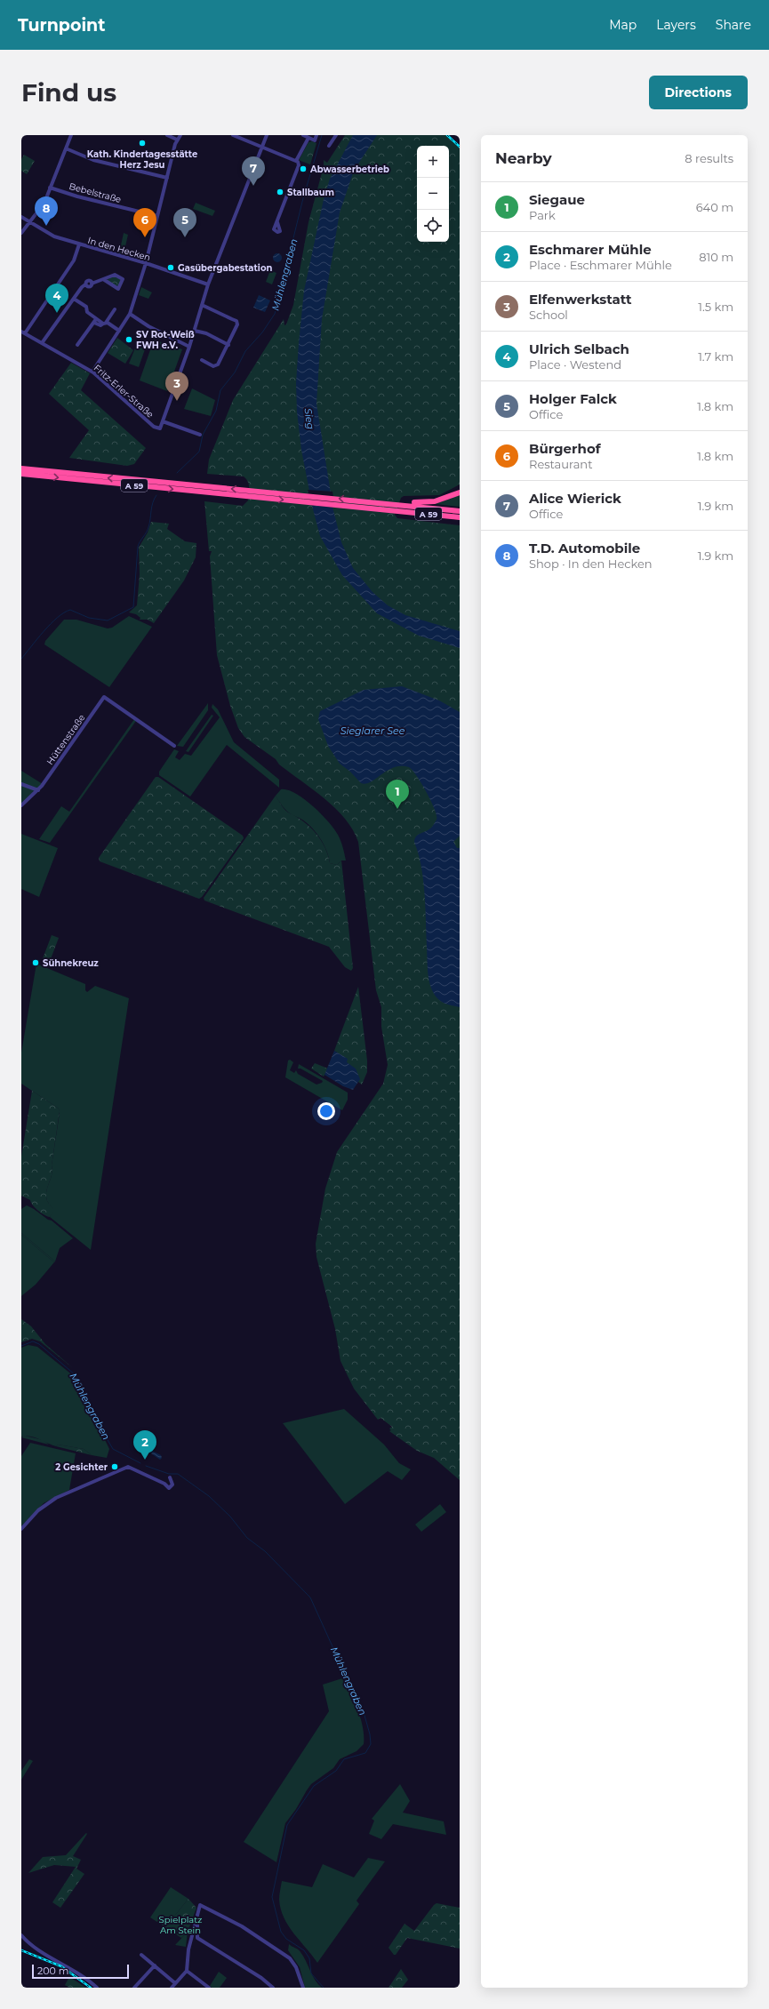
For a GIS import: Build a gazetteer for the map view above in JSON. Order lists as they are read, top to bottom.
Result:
{
  "streets": {
    "highway": ["A 59"],
    "street": [
      "Bebelstraße",
      "In den Hecken",
      "Fritz-Erler-Straße",
      "Hüttenstraße"
    ]
  },
  "water": ["Mühlengraben", "Sieg", "Sieglarer See"],
  "parks": ["Spielplatz Am Stein"],
  "places": [
    "Kath. Kindertagesstätte Herz Jesu",
    "Abwasserbetrieb",
    "Stallbaum",
    "Gasübergabestation",
    "SV Rot-Weiß FWH e.V.",
    "Sühnekreuz",
    "2 Gesichter"
  ],
  "scale_bar": "200 m",
  "page": {
    "header": "Turnpoint",
    "nav": ["Map", "Layers", "Share"],
    "buttons": "Directions",
    "title": "Find us",
    "heading": ["Nearby", "8 results"],
    "map_buttons": ["+", "−"],
    "pins": [
      "7",
      "8",
      "5",
      "6",
      "4",
      "3",
      "1",
      "2"
    ],
    "list": [
      {
        "mark": "1",
        "name": "Siegaue",
        "note": "Park",
        "value": "640 m"
      },
      {
        "mark": "2",
        "name": "Eschmarer Mühle",
        "note": "Place · Eschmarer Mühle",
        "value": "810 m"
      },
      {
        "mark": "3",
        "name": "Elfenwerkstatt",
        "note": "School",
        "value": "1.5 km"
      },
      {
        "mark": "4",
        "name": "Ulrich Selbach",
        "note": "Place · Westend",
        "value": "1.7 km"
      },
      {
        "mark": "5",
        "name": "Holger Falck",
        "note": "Office",
        "value": "1.8 km"
      },
      {
        "mark": "6",
        "name": "Bürgerhof",
        "note": "Restaurant",
        "value": "1.8 km"
      },
      {
        "mark": "7",
        "name": "Alice Wierick",
        "note": "Office",
        "value": "1.9 km"
      },
      {
        "mark": "8",
        "name": "T.D. Automobile",
        "note": "Shop · In den Hecken",
        "value": "1.9 km"
      }
    ],
    "scale": "200 m"
  }
}
